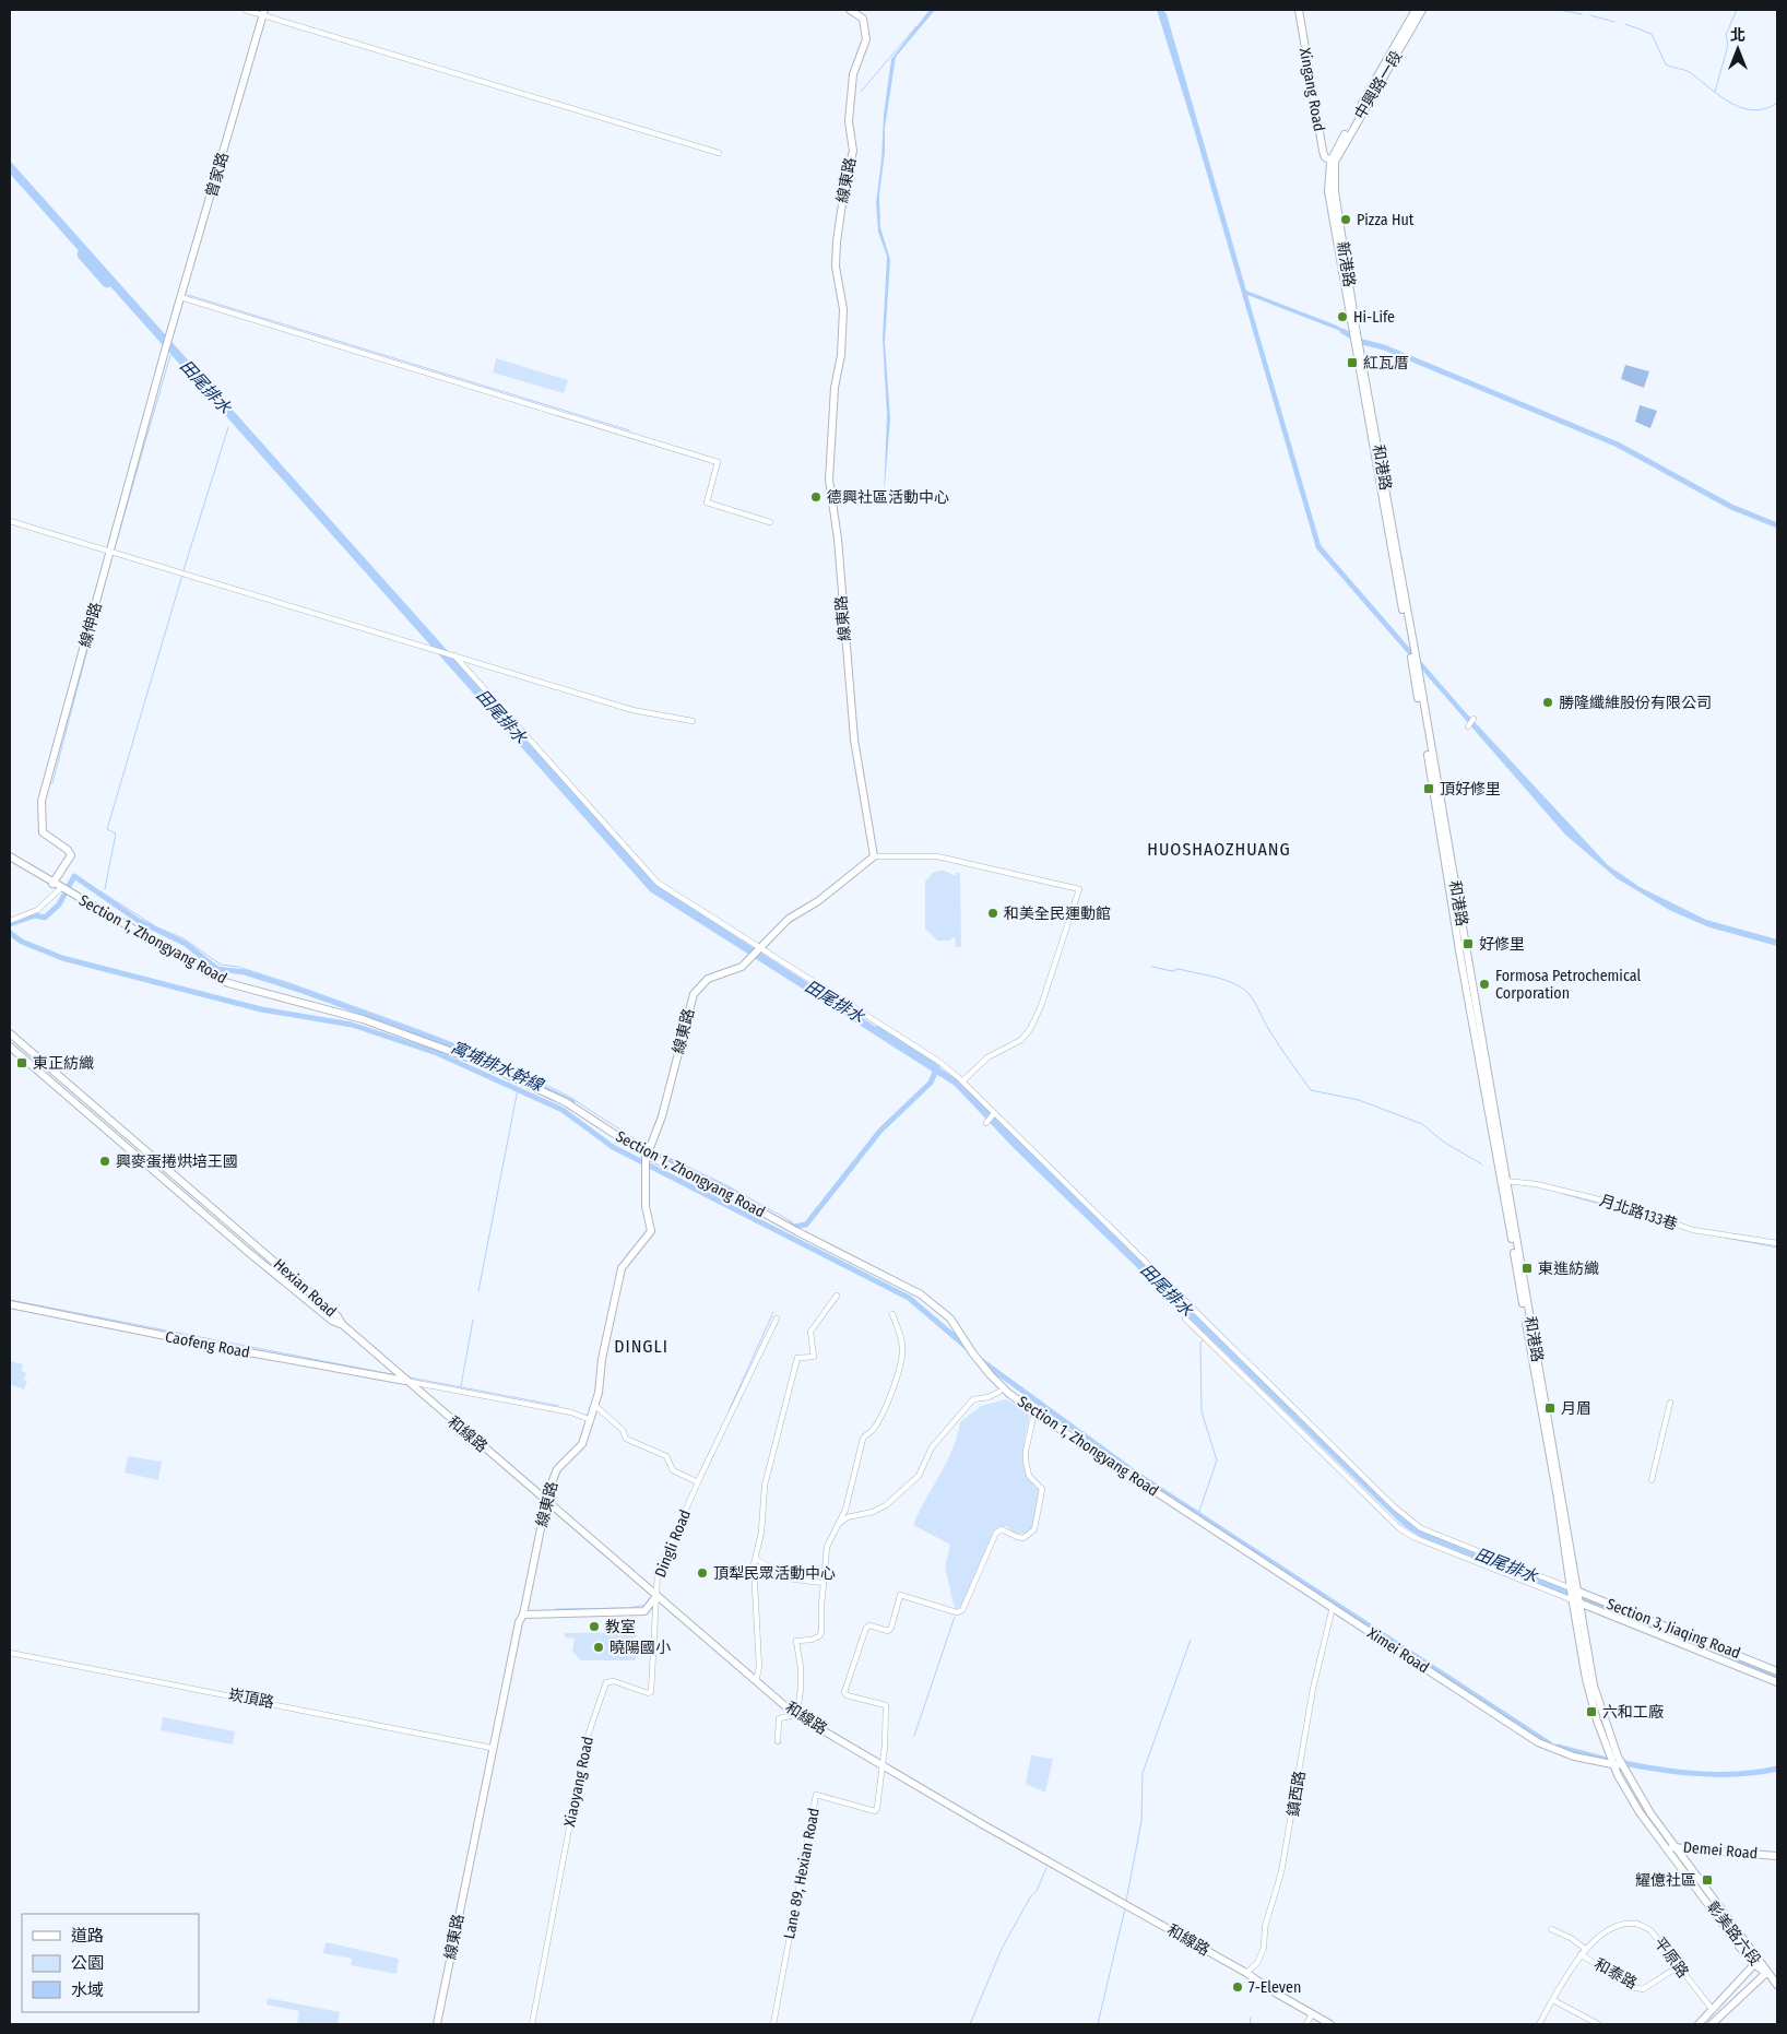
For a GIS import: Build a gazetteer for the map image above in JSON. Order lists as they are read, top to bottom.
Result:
{
  "streets": {
    "street": [
      "中興路一段",
      "Xingang Road",
      "曾家路",
      "線東路",
      "新港路",
      "和港路",
      "線伸路",
      "Section 1, Zhongyang Road",
      "月北路133巷",
      "Hexian Road",
      "Caofeng Road",
      "和線路",
      "Dingli Road",
      "Section 3, Jiaqing Road",
      "Ximei Road",
      "崁頂路",
      "Xiaoyang Road",
      "鎮西路",
      "Demei Road",
      "Lane 89, Hexian Road",
      "彰美路六段",
      "平原路",
      "和泰路"
    ]
  },
  "crossings": [
    ["中興路一段", "Xingang Road"],
    ["中興路一段", "新港路"],
    ["Xingang Road", "新港路"],
    ["曾家路", "線伸路"],
    ["線東路", "Section 1, Zhongyang Road"],
    ["線東路", "和線路"],
    ["線東路", "Dingli Road"],
    ["線東路", "崁頂路"],
    ["新港路", "和港路"],
    ["和港路", "月北路133巷"],
    ["和港路", "Section 3, Jiaqing Road"],
    ["和港路", "Ximei Road"],
    ["和港路", "彰美路六段"],
    ["線伸路", "Section 1, Zhongyang Road"],
    ["Section 1, Zhongyang Road", "Ximei Road"],
    ["Hexian Road", "和線路"],
    ["Caofeng Road", "和線路"],
    ["和線路", "Dingli Road"],
    ["和線路", "Xiaoyang Road"],
    ["和線路", "鎮西路"],
    ["和線路", "Lane 89, Hexian Road"],
    ["Dingli Road", "Xiaoyang Road"],
    ["Ximei Road", "鎮西路"],
    ["Ximei Road", "彰美路六段"],
    ["Demei Road", "彰美路六段"],
    ["平原路", "和泰路"]
  ],
  "districts": ["HUOSHAOZHUANG", "DINGLI"],
  "water": ["田尾排水", "寓埔排水幹線"],
  "places": {
    "other": [
      "Pizza Hut",
      "Hi-Life",
      "德興社區活動中心",
      "勝隆纖維股份有限公司",
      "和美全民運動館",
      "Formosa Petrochemical Corporation",
      "興麥蛋捲烘培王國",
      "頂犁民眾活動中心",
      "教室",
      "曉陽國小",
      "7-Eleven"
    ],
    "transit": [
      "紅瓦厝",
      "頂好修里",
      "好修里",
      "東正紡織",
      "東進紡織",
      "月眉",
      "六和工廠",
      "耀億社區"
    ]
  },
  "legend": ["道路", "公園", "水域"],
  "north": "top"
}
